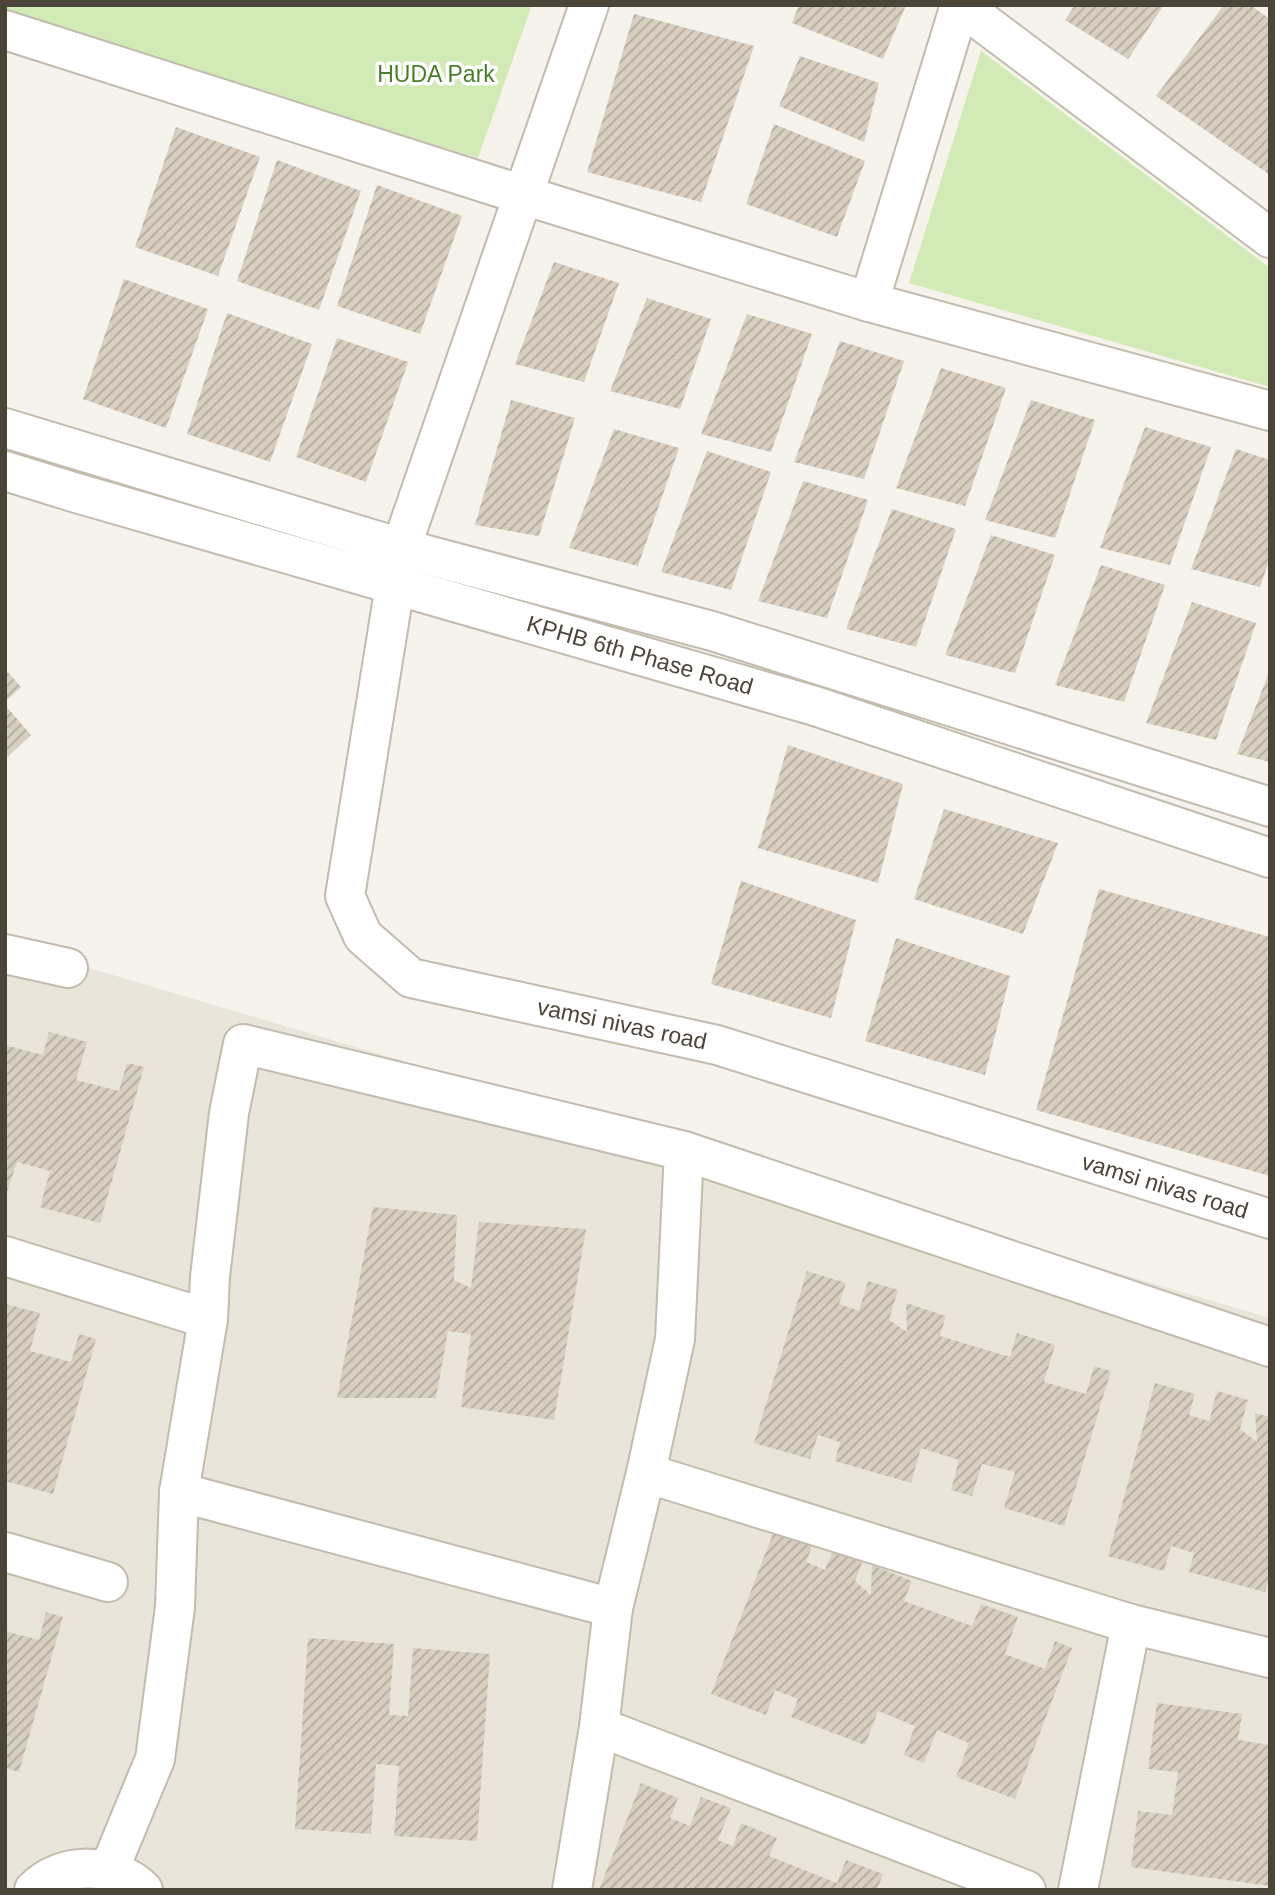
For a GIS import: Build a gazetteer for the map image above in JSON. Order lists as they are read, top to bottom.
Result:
{
  "streets": {
    "street": ["KPHB 6th Phase Road", "vamsi nivas road"]
  },
  "crossings": [
    ["KPHB 6th Phase Road", "vamsi nivas road"]
  ],
  "parks": ["HUDA Park"]
}
